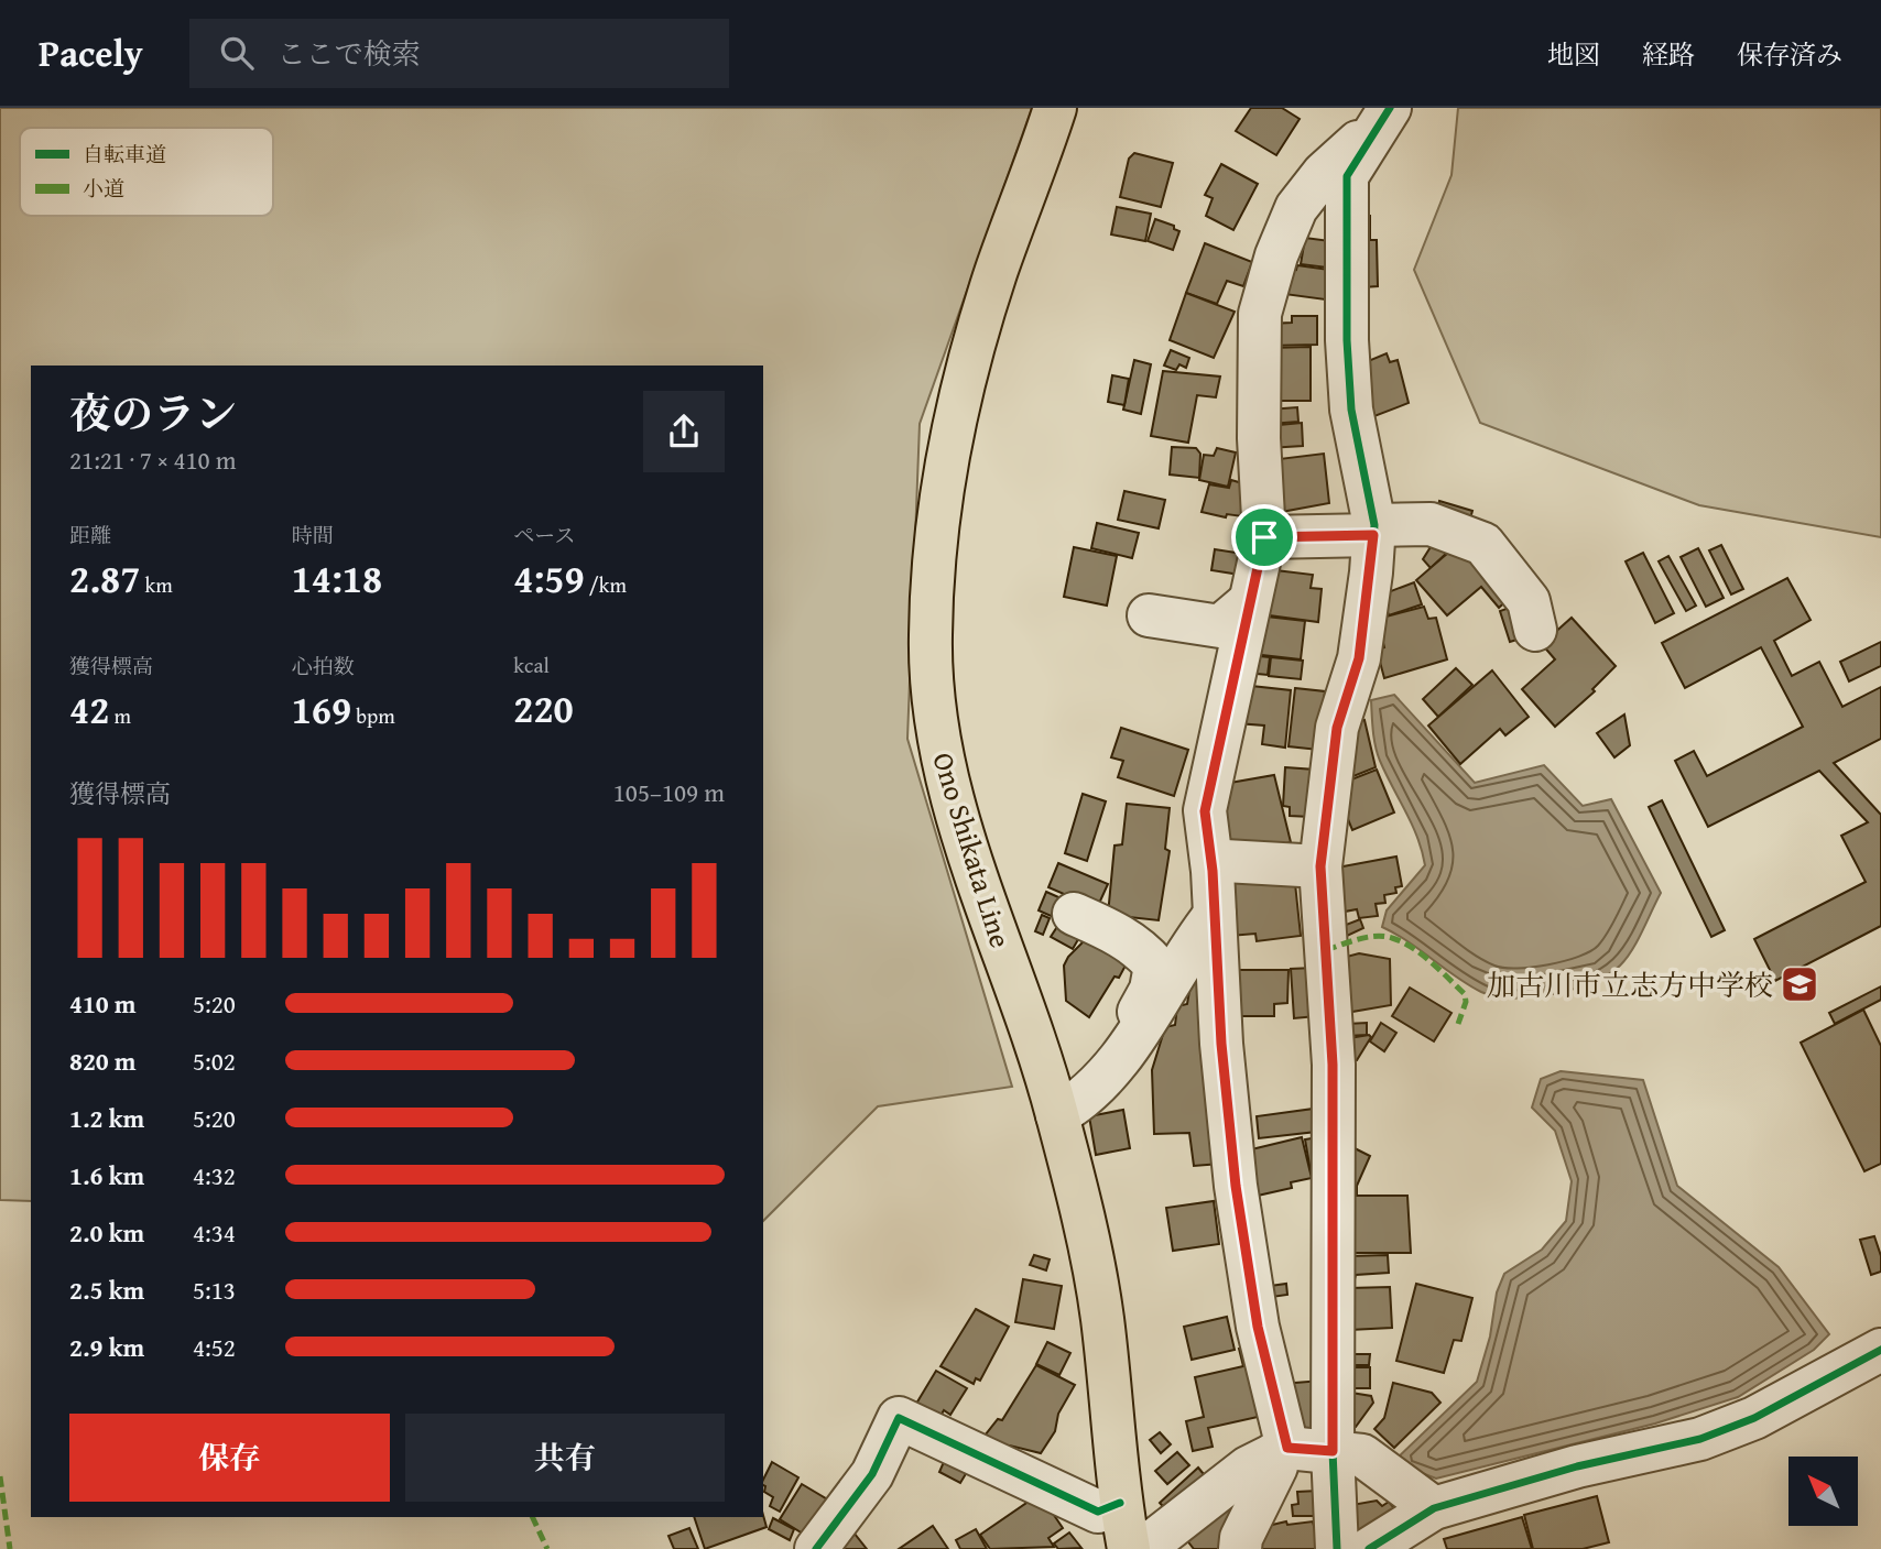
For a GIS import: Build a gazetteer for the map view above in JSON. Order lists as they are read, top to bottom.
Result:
{
  "streets": {
    "main road": ["Ono Shikata Line"]
  },
  "places": {
    "school or university": ["加古川市立志方中学校"]
  },
  "legend": ["自転車道", "小道"],
  "north": "top left",
  "page": {
    "header": "Pacely",
    "search": "ここで検索",
    "nav": ["地図", "経路", "保存済み"],
    "heading": ["夜のラン", "21:21 · 7 × 410 m"],
    "stats": [
      ["距離", "2.87 km"],
      ["時間", "14:18"],
      ["ペース", "4:59 /km"],
      ["獲得標高", "42 m"],
      ["心拍数", "169 bpm"],
      ["kcal", "220"]
    ],
    "chart": ["獲得標高", "105–109 m"],
    "list": [
      {
        "name": "410 m",
        "note": "5:20"
      },
      {
        "name": "820 m",
        "note": "5:02"
      },
      {
        "name": "1.2 km",
        "note": "5:20"
      },
      {
        "name": "1.6 km",
        "note": "4:32"
      },
      {
        "name": "2.0 km",
        "note": "4:34"
      },
      {
        "name": "2.5 km",
        "note": "5:13"
      },
      {
        "name": "2.9 km",
        "note": "4:52"
      }
    ],
    "buttons": ["保存", "共有"]
  }
}
